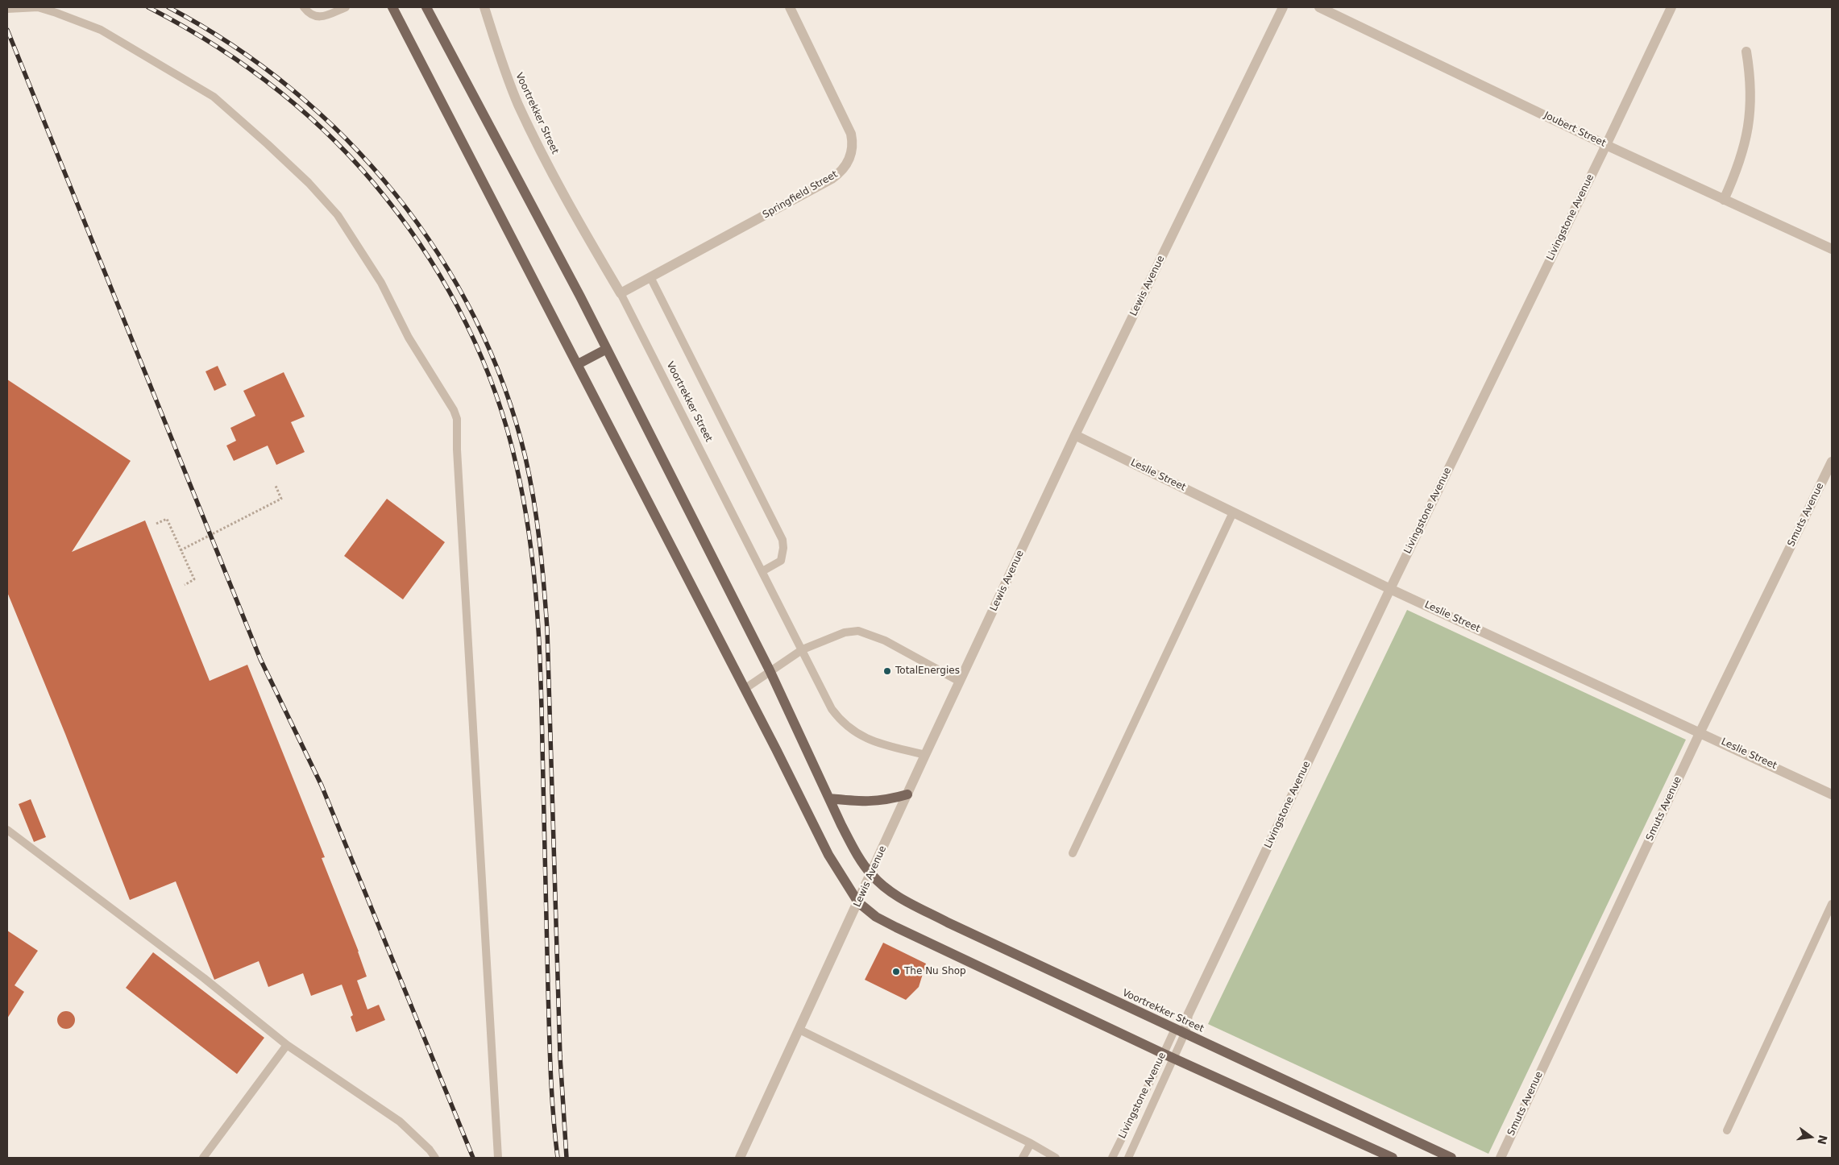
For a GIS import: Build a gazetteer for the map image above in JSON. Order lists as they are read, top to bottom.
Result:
{
  "streets": {
    "main road": ["Voortrekker Street"],
    "street": [
      "Joubert Street",
      "Springfield Street",
      "Livingstone Avenue",
      "Lewis Avenue",
      "Leslie Street",
      "Smuts Avenue"
    ]
  },
  "crossings": [
    ["Voortrekker Street", "Springfield Street"],
    ["Voortrekker Street", "Livingstone Avenue"],
    ["Voortrekker Street", "Lewis Avenue"],
    ["Joubert Street", "Livingstone Avenue"],
    ["Livingstone Avenue", "Leslie Street"],
    ["Lewis Avenue", "Leslie Street"],
    ["Leslie Street", "Smuts Avenue"]
  ],
  "places": ["TotalEnergies", "The Nu Shop"],
  "north": "right"
}
